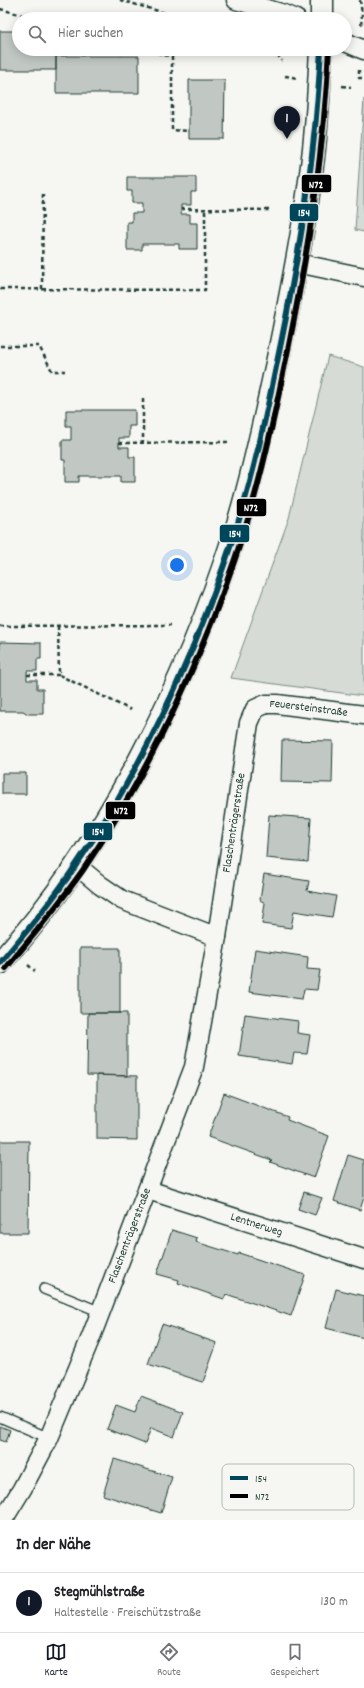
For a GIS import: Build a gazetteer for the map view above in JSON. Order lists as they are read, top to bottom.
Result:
{
  "streets": {
    "street": ["Feuersteinstraße", "Flaschenträgerstraße", "Lentnerweg"]
  },
  "crossings": [
    ["Feuersteinstraße", "Flaschenträgerstraße"],
    ["Flaschenträgerstraße", "Lentnerweg"]
  ],
  "lines": ["transit line 154", "transit line N72"],
  "legend": ["154", "N72"],
  "page": {
    "search": "Hier suchen",
    "pins": "1",
    "heading": "In der Nähe",
    "list": [
      {
        "mark": "1",
        "name": "Stegmühlstraße",
        "note": "Haltestelle · Freischützstraße",
        "value": "130 m"
      }
    ],
    "nav": ["Karte", "Route", "Gespeichert"]
  }
}
